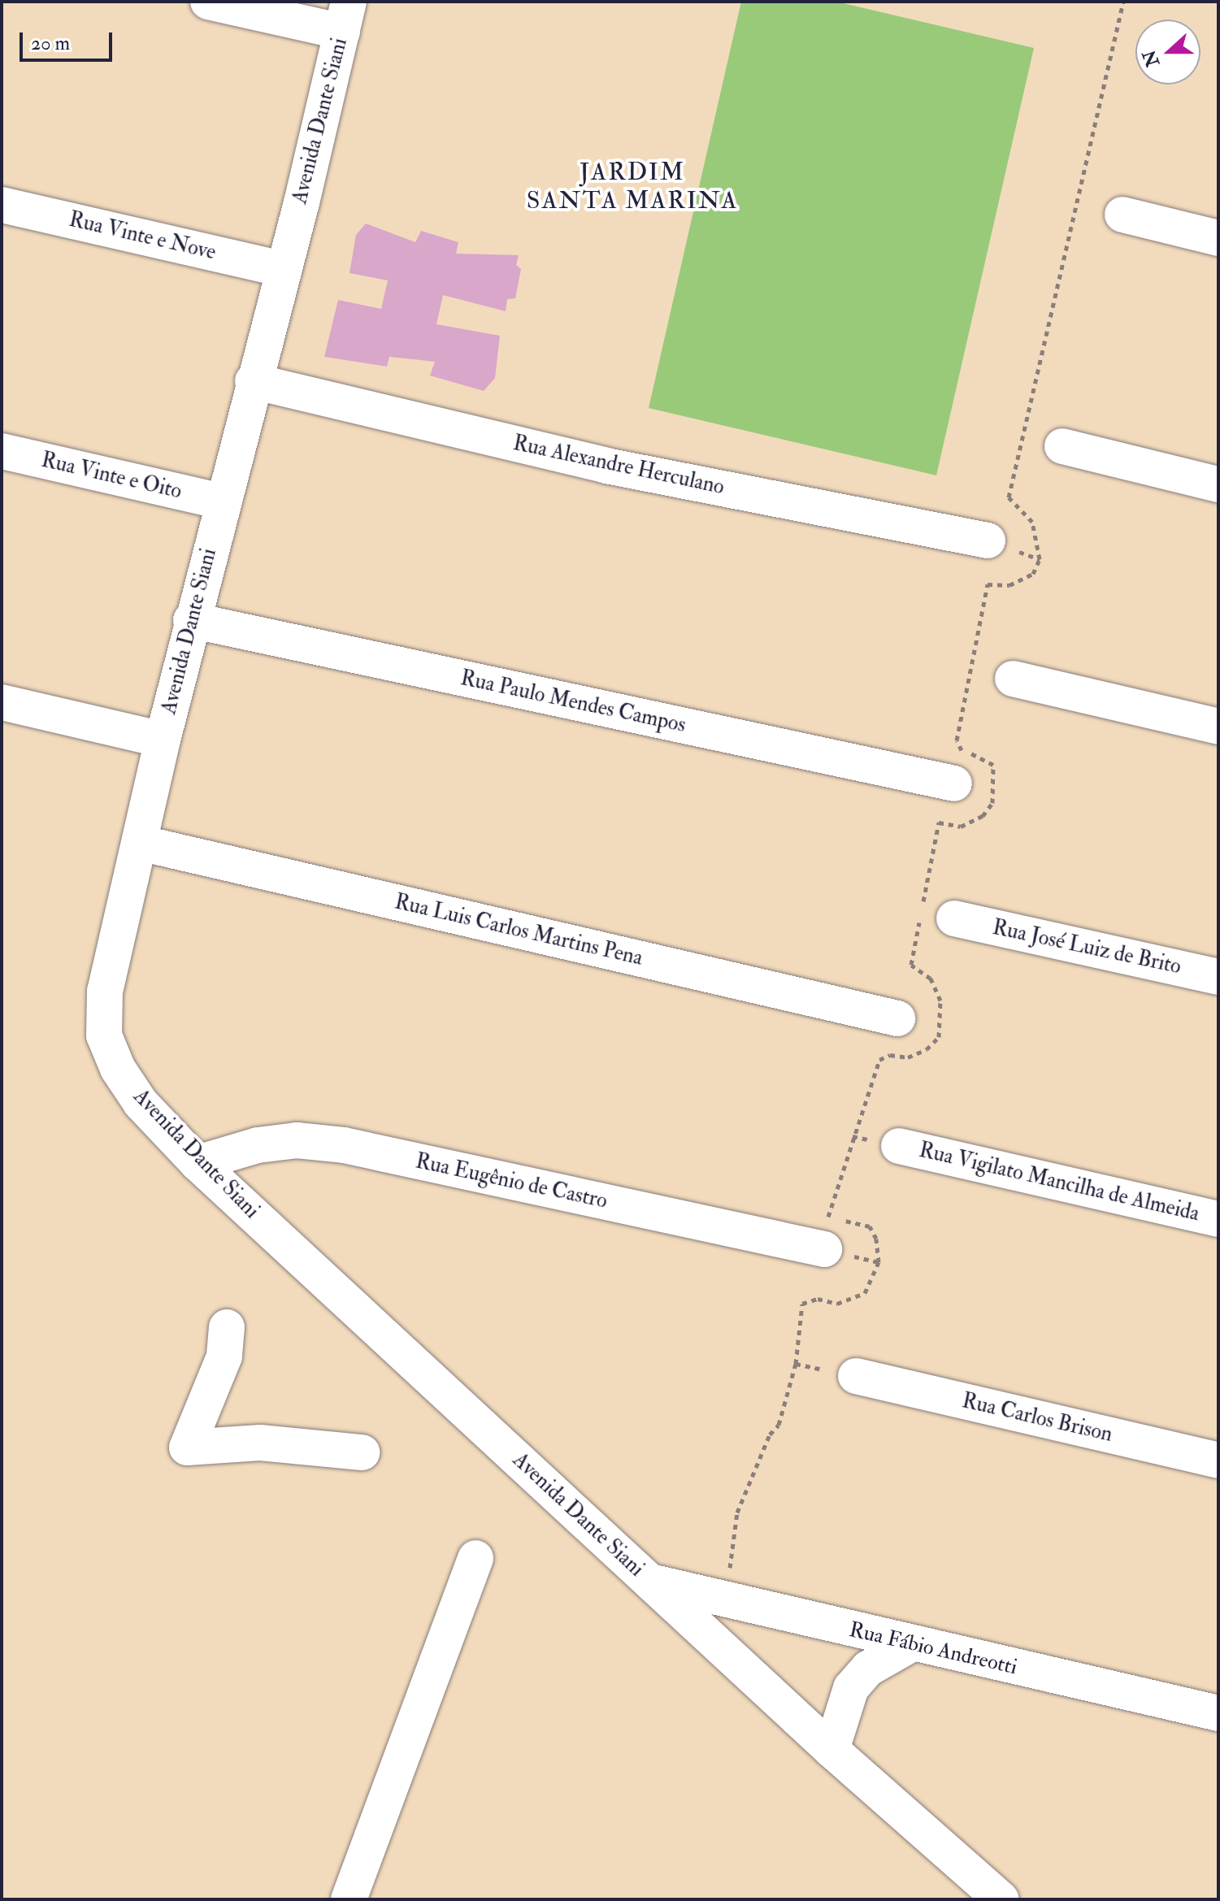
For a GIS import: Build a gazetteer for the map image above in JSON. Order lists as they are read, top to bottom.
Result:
{
  "streets": {
    "street": [
      "Avenida Dante Siani",
      "Rua Vinte e Nove",
      "Rua Alexandre Herculano",
      "Rua Vinte e Oito",
      "Rua Paulo Mendes Campos",
      "Rua Luis Carlos Martins Pena",
      "Rua José Luiz de Brito",
      "Rua Eugênio de Castro",
      "Rua Vigilato Mancilha de Almeida",
      "Rua Carlos Brison",
      "Rua Fábio Andreotti"
    ]
  },
  "crossings": [
    ["Avenida Dante Siani", "Rua Vinte e Nove"],
    ["Avenida Dante Siani", "Rua Alexandre Herculano"],
    ["Avenida Dante Siani", "Rua Vinte e Oito"],
    ["Avenida Dante Siani", "Rua Paulo Mendes Campos"],
    ["Avenida Dante Siani", "Rua Luis Carlos Martins Pena"],
    ["Avenida Dante Siani", "Rua Eugênio de Castro"],
    ["Avenida Dante Siani", "Rua Fábio Andreotti"]
  ],
  "districts": ["JARDIM SANTA MARINA"],
  "scale_bar": "20 m",
  "north": "left"
}
